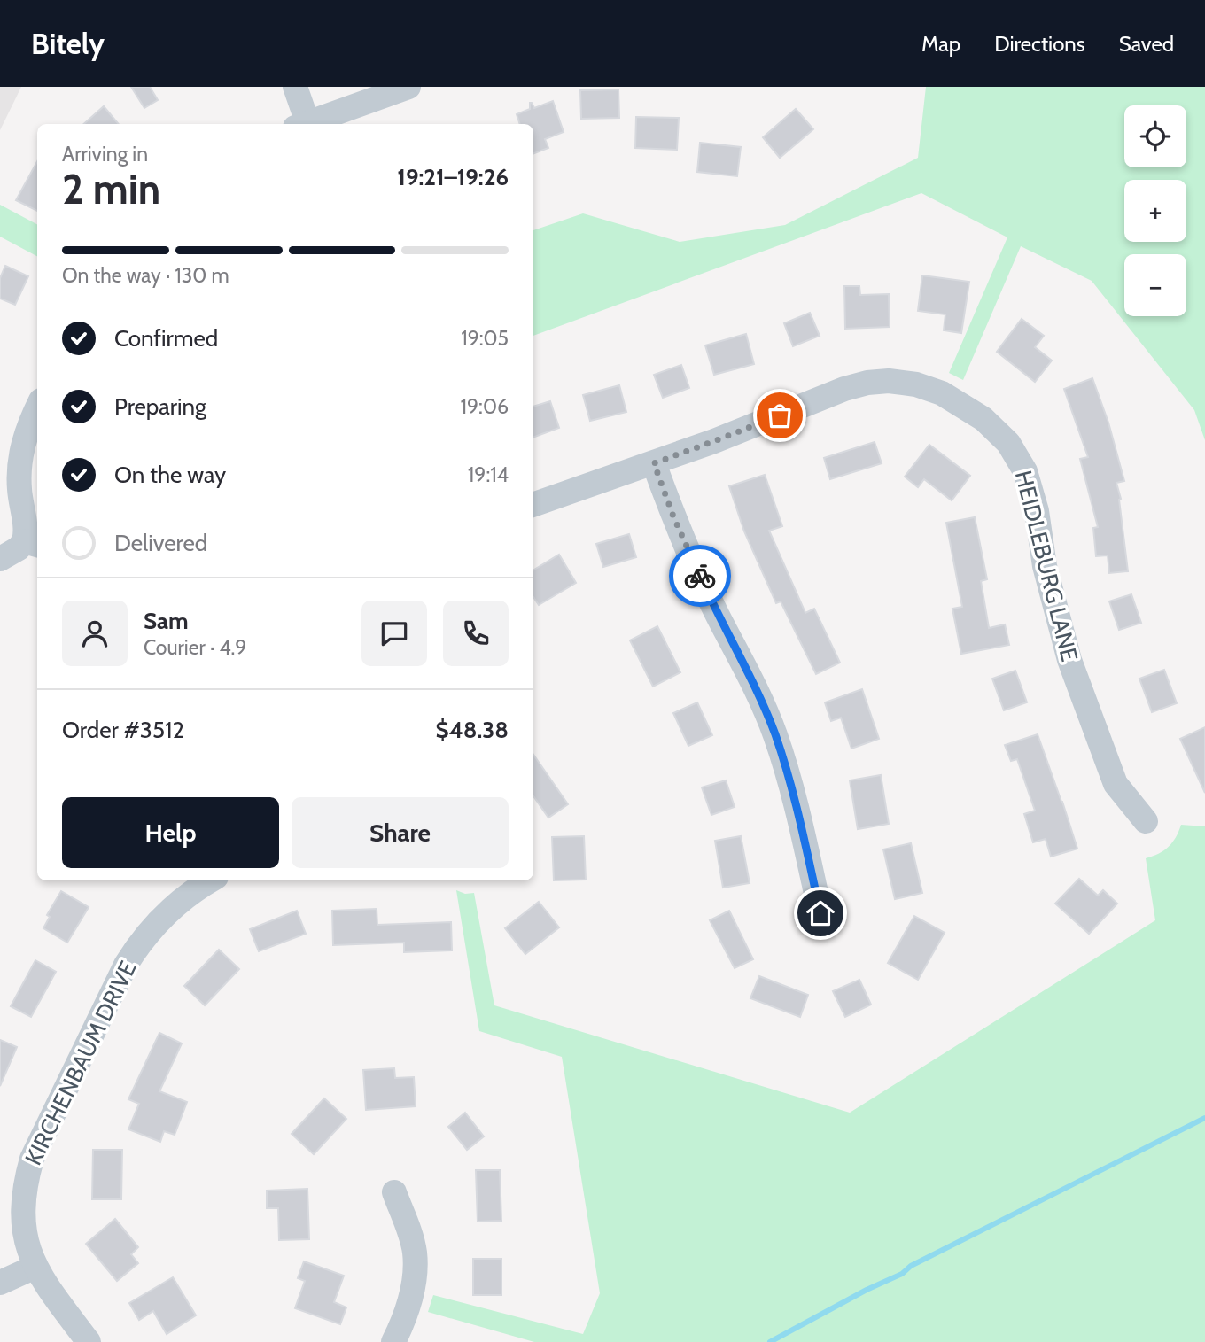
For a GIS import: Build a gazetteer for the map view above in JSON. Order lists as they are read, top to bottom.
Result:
{
  "streets": {
    "street": ["HEIDLEBURG LANE", "KIRCHENBAUM DRIVE"]
  },
  "page": {
    "header": "Bitely",
    "nav": ["Map", "Directions", "Saved"],
    "map_buttons": ["+", "−"],
    "heading": ["2 min", "Arriving in", "19:21–19:26"],
    "panel": [
      "Sam",
      "Courier · 4.9",
      "Order #3512",
      "$48.38"
    ],
    "bar": "On the way · 130 m",
    "list": [
      ["Confirmed", "19:05"],
      ["Preparing", "19:06"],
      ["On the way", "19:14"],
      "Delivered"
    ],
    "buttons": ["Help", "Share"]
  }
}
